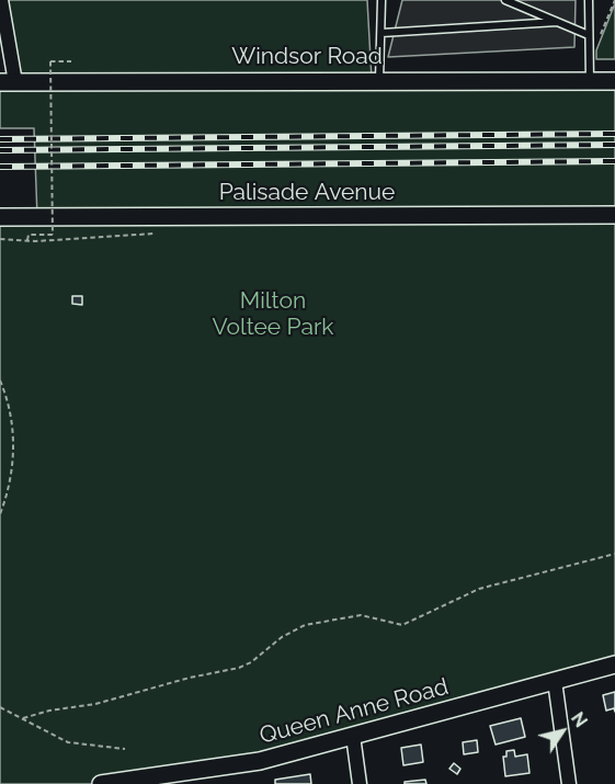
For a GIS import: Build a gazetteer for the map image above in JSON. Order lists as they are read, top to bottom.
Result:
{
  "streets": {
    "street": ["Windsor Road", "Palisade Avenue", "Queen Anne Road"]
  },
  "parks": ["Milton Voltee Park"],
  "north": "top right"
}
